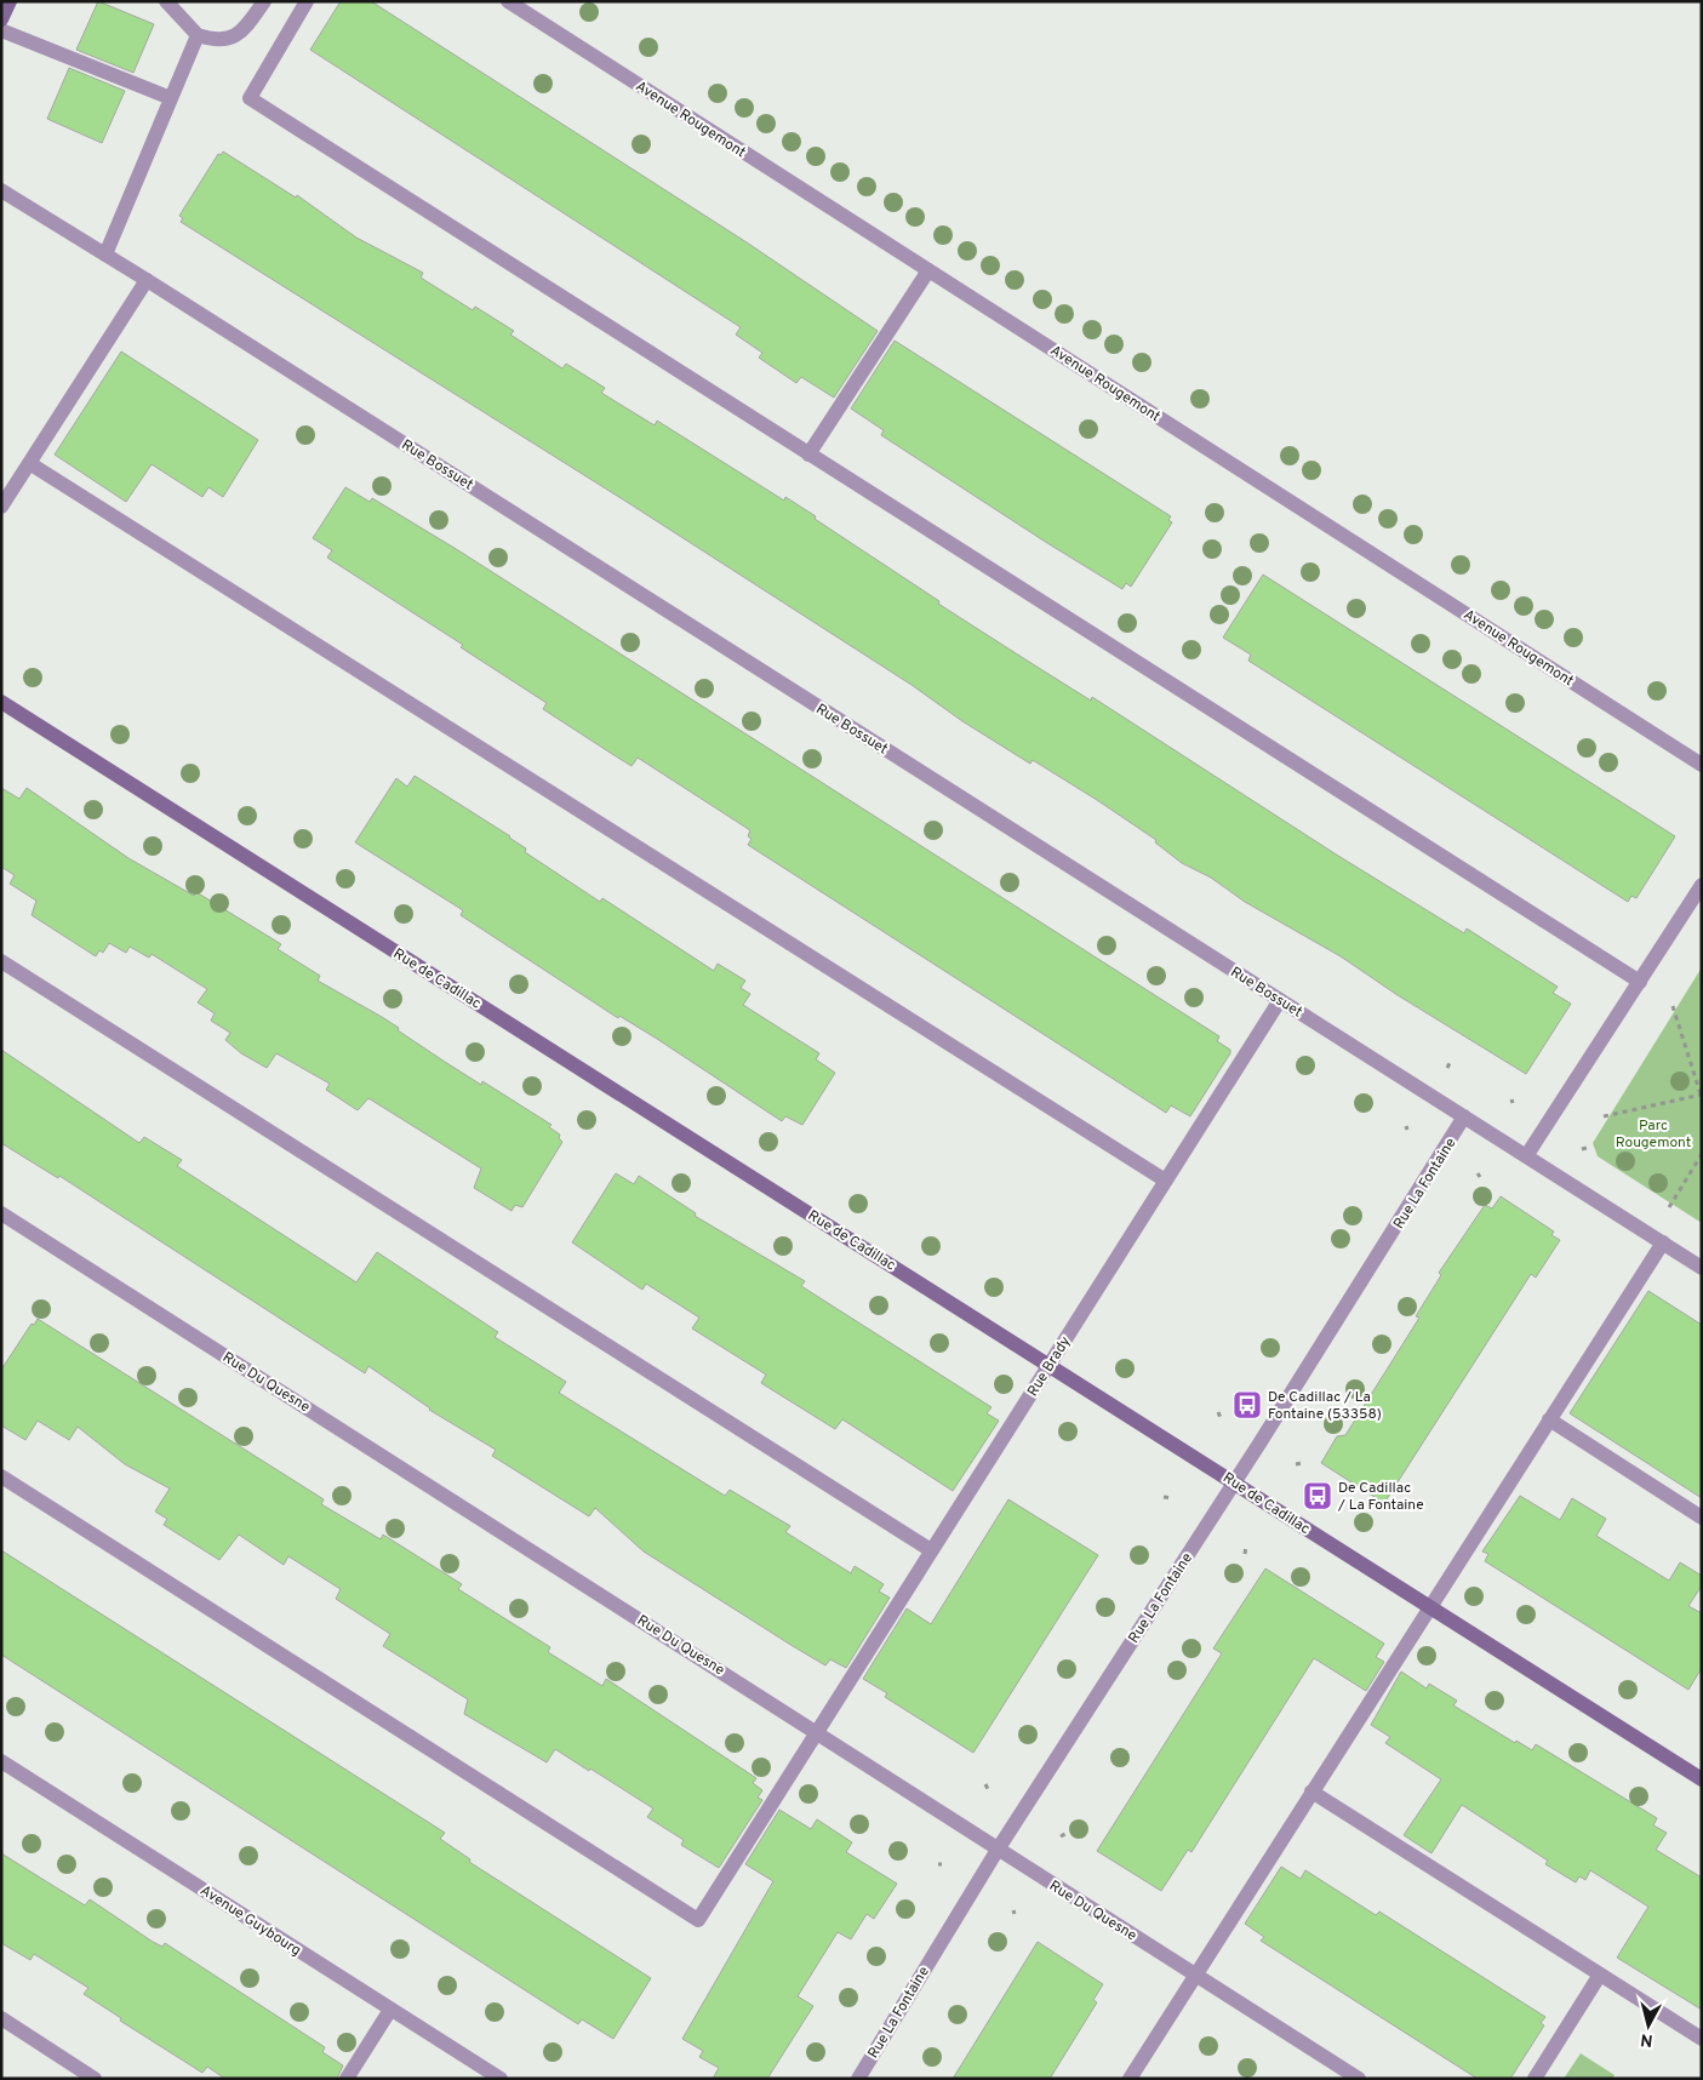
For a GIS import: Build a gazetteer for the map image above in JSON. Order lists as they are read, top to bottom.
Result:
{
  "streets": {
    "street": [
      "Avenue Rougemont",
      "Rue Bossuet",
      "Rue de Cadillac",
      "Rue La Fontaine",
      "Rue Brady",
      "Rue Du Quesne",
      "Avenue Guybourg"
    ]
  },
  "crossings": [
    ["Rue Bossuet", "Rue La Fontaine"],
    ["Rue Bossuet", "Rue Brady"],
    ["Rue de Cadillac", "Rue La Fontaine"],
    ["Rue de Cadillac", "Rue Brady"],
    ["Rue La Fontaine", "Rue Du Quesne"],
    ["Rue Brady", "Rue Du Quesne"]
  ],
  "parks": ["Parc Rougemont"],
  "places": {
    "bus stop": ["De Cadillac / La Fontaine (53358)", "De Cadillac / La Fontaine"]
  },
  "north": "bottom"
}
